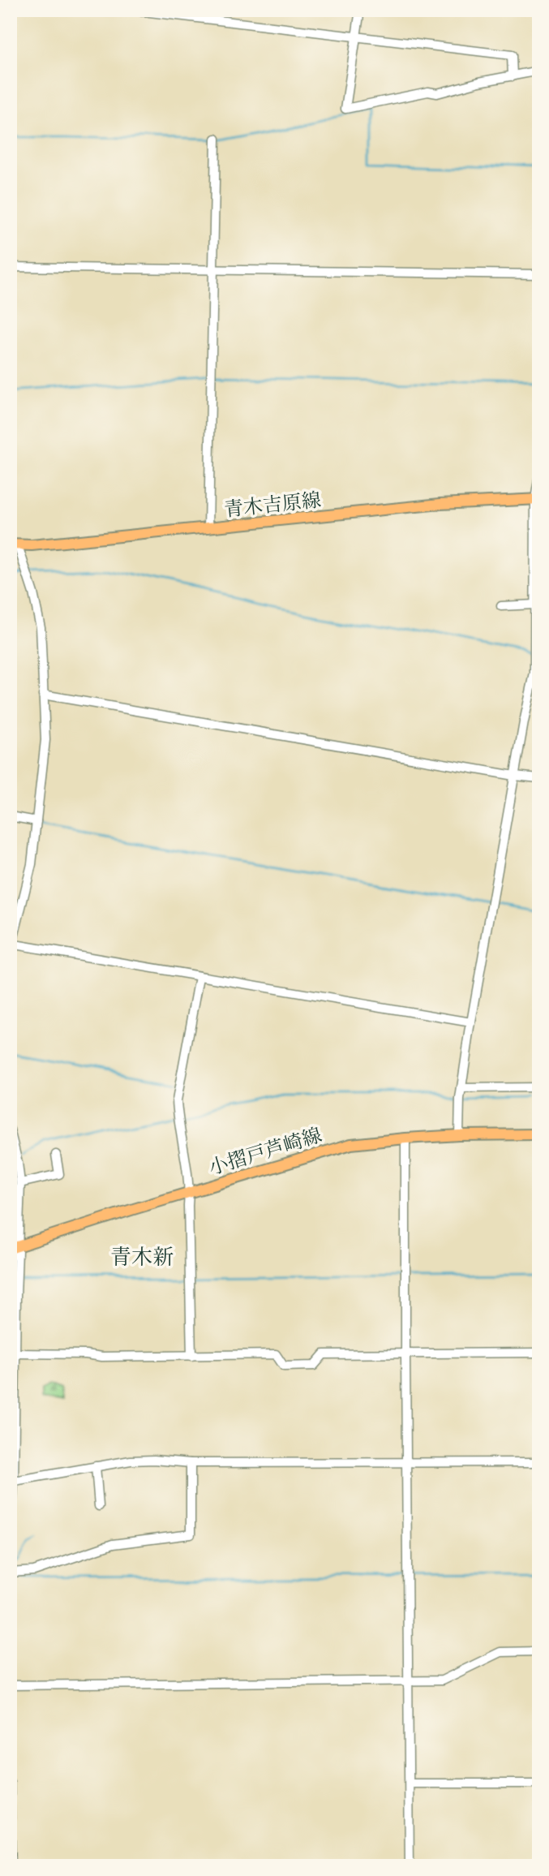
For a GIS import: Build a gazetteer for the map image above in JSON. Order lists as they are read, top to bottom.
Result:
{
  "streets": {
    "main road": ["青木吉原線", "小摺戸芦崎線"]
  },
  "districts": ["青木新"]
}
